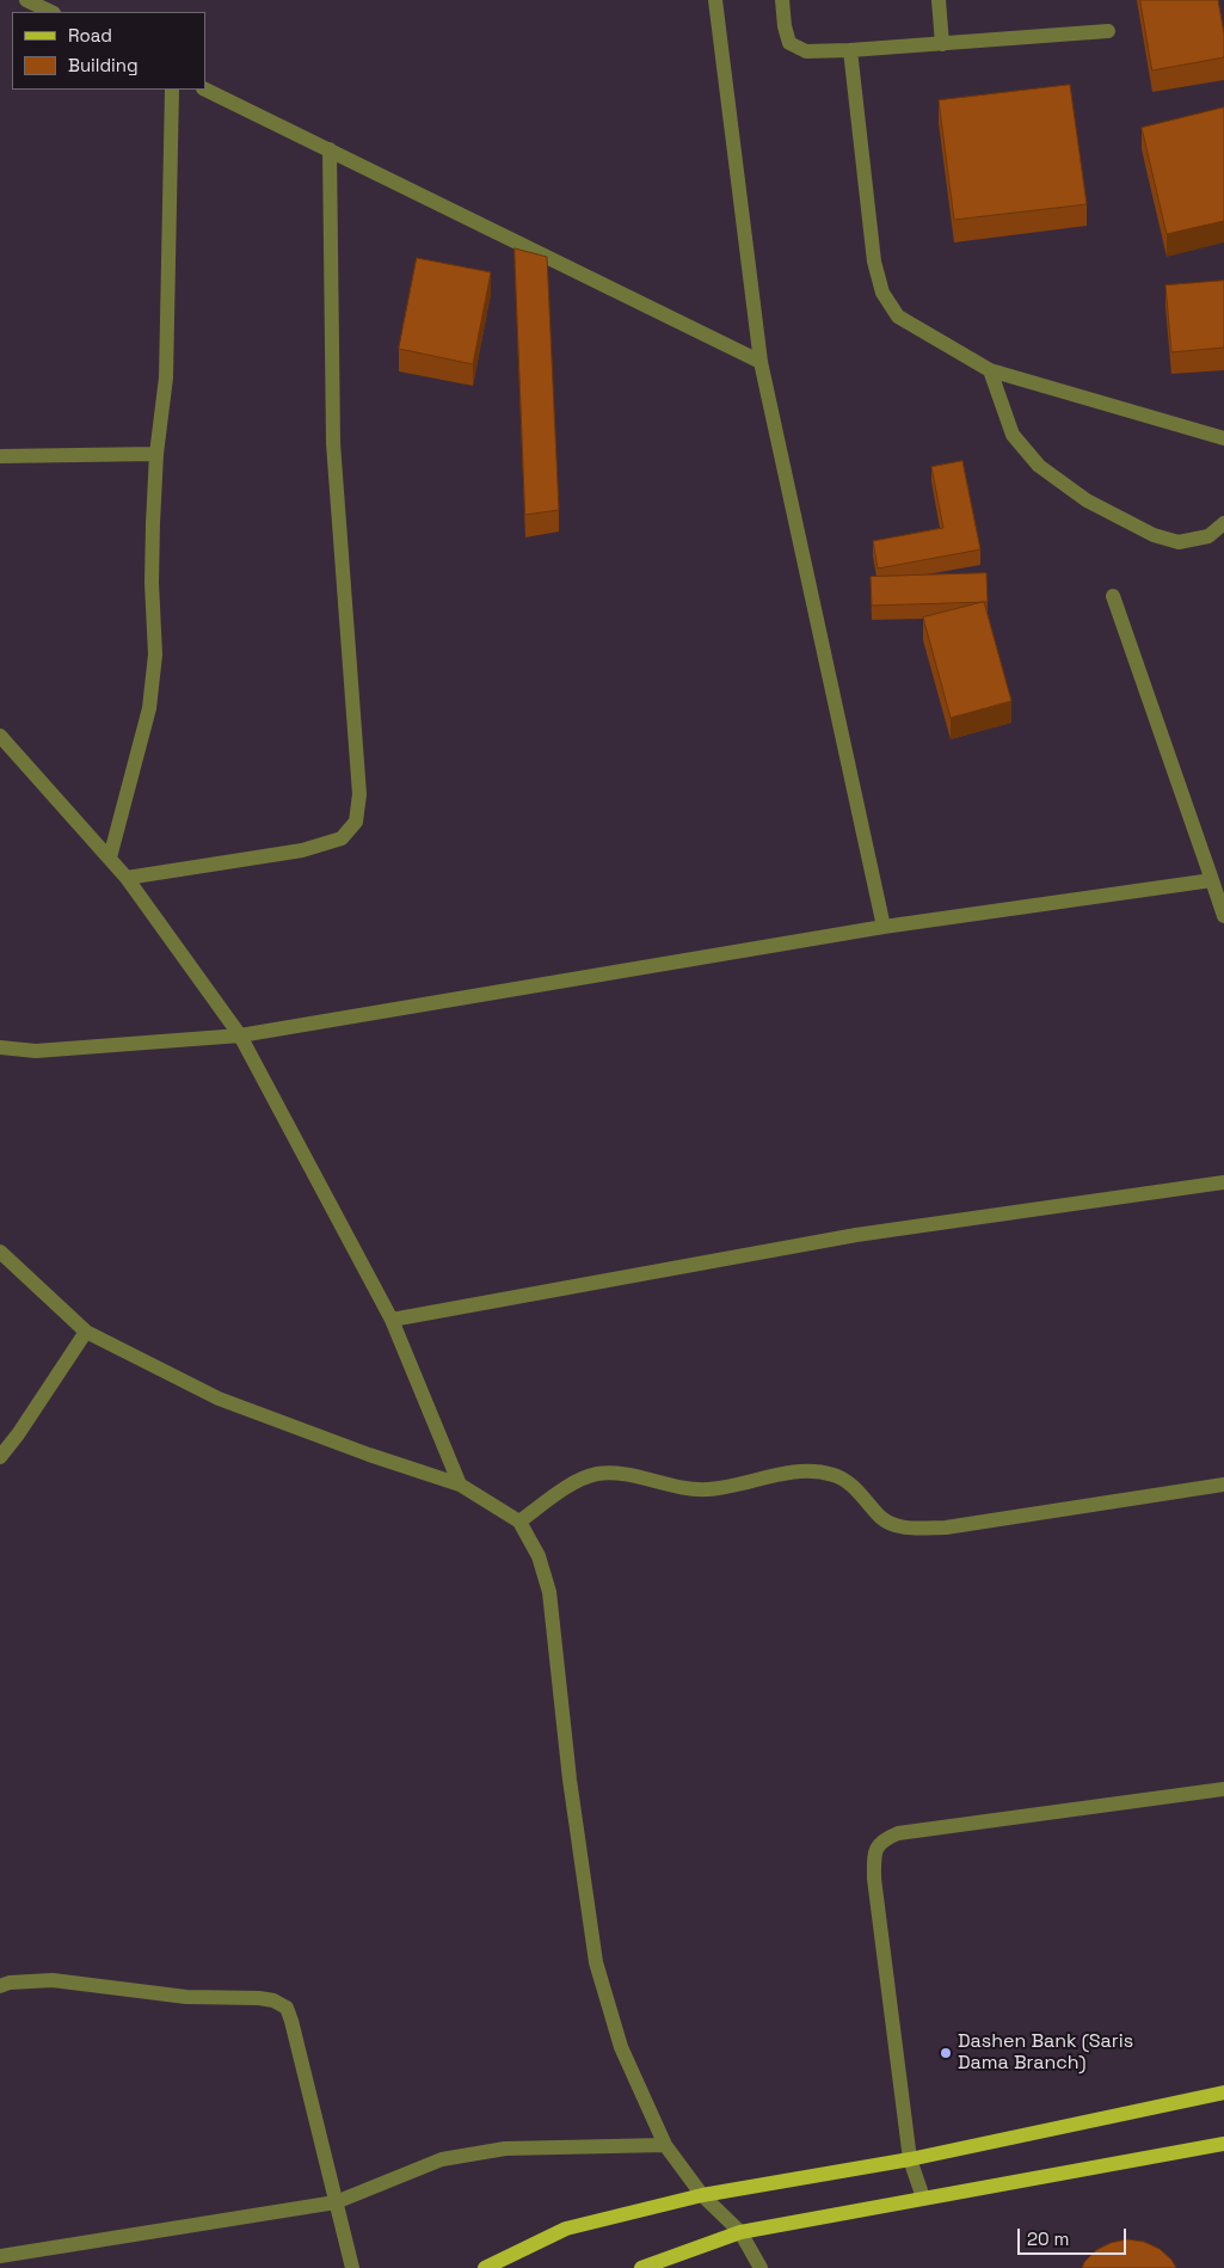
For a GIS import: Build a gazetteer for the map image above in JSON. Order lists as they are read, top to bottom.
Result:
{
  "places": ["Dashen Bank (Saris Dama Branch)"],
  "legend": ["Road", "Building"],
  "scale_bar": "20 m"
}
